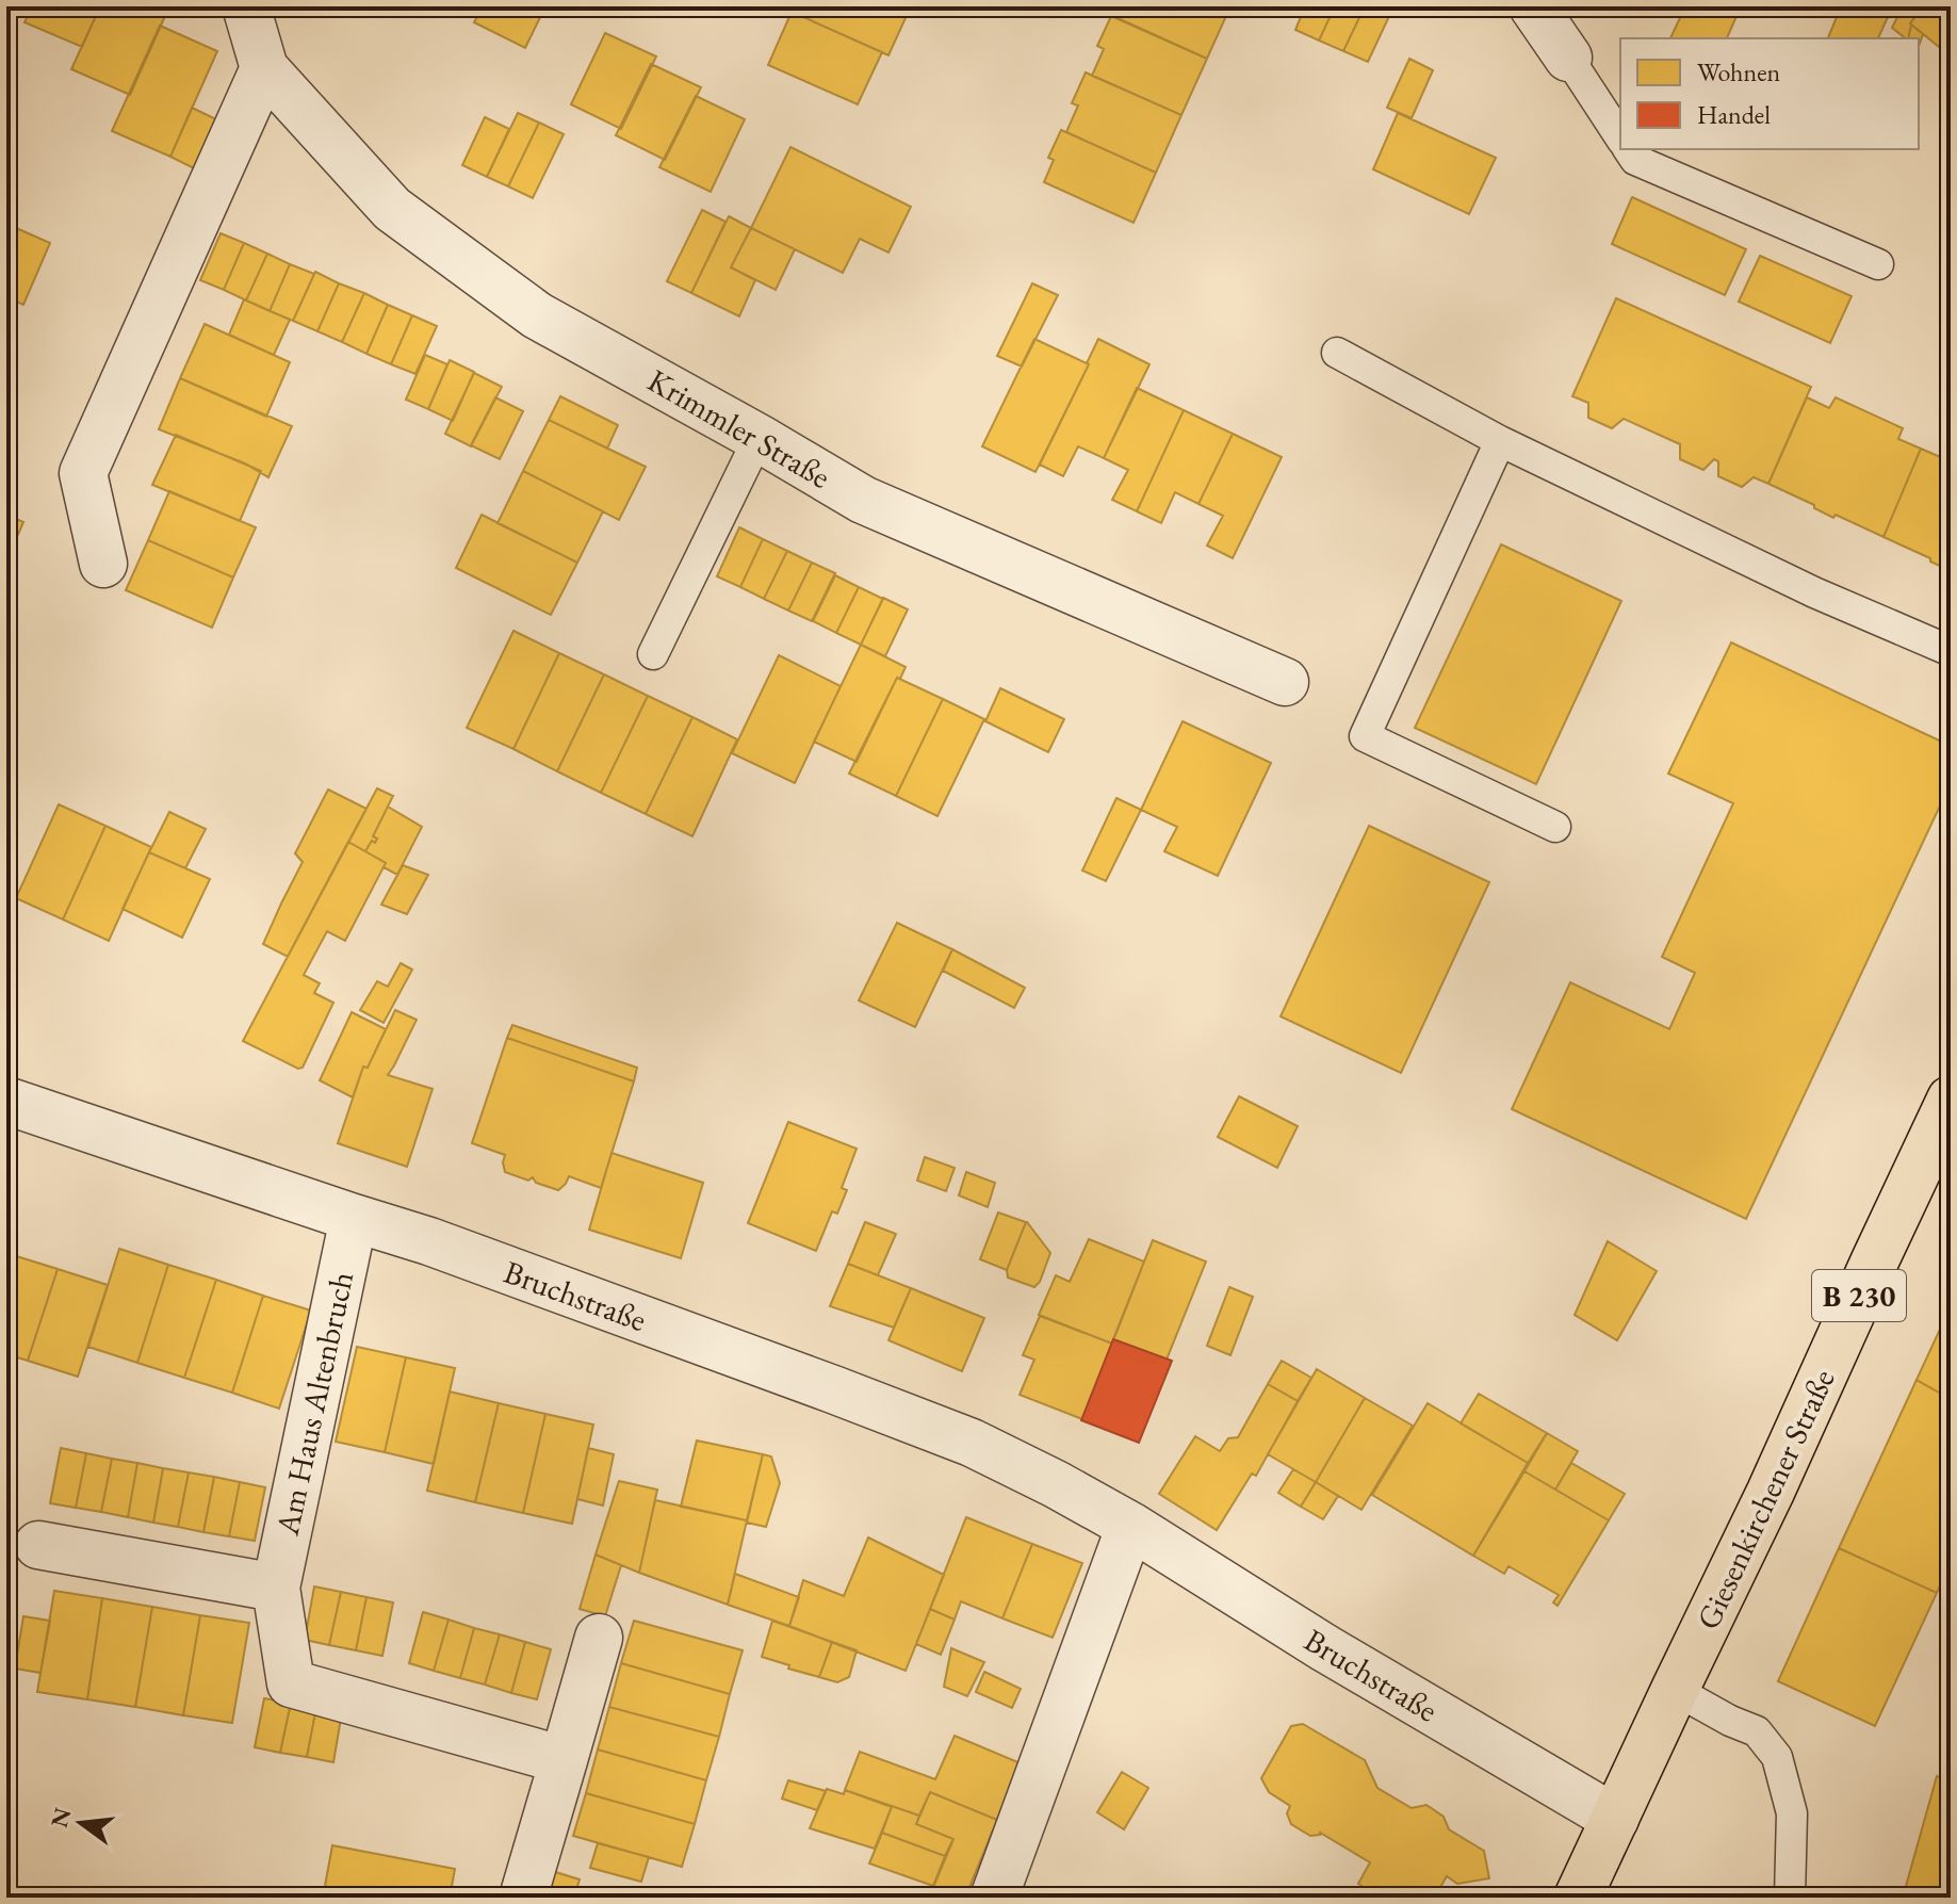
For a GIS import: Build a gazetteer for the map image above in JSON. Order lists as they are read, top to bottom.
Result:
{
  "streets": {
    "main road": ["B 230", "Giesenkirchener Straße"],
    "street": ["Krimmler Straße", "Bruchstraße", "Am Haus Altenbruch"]
  },
  "crossings": [
    ["Bruchstraße", "Am Haus Altenbruch"],
    ["Bruchstraße", "Giesenkirchener Straße"]
  ],
  "legend": ["Wohnen", "Handel"],
  "north": "left"
}
